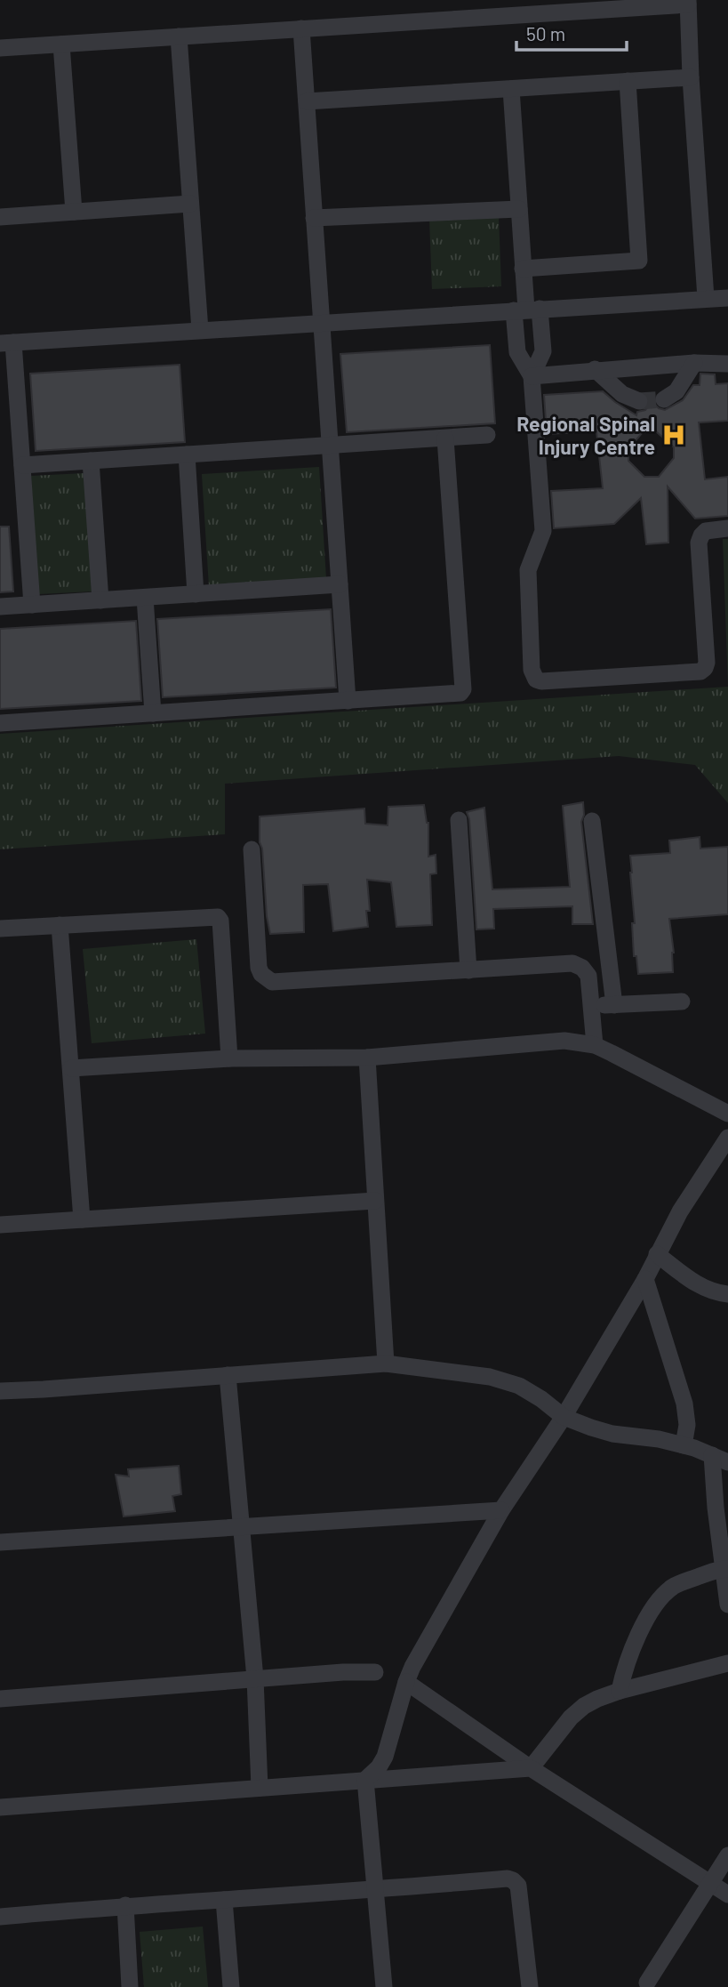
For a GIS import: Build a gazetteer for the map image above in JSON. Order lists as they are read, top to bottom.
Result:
{
  "places": {
    "hospital": ["Regional Spinal Injury Centre"]
  },
  "scale_bar": "50 m"
}
